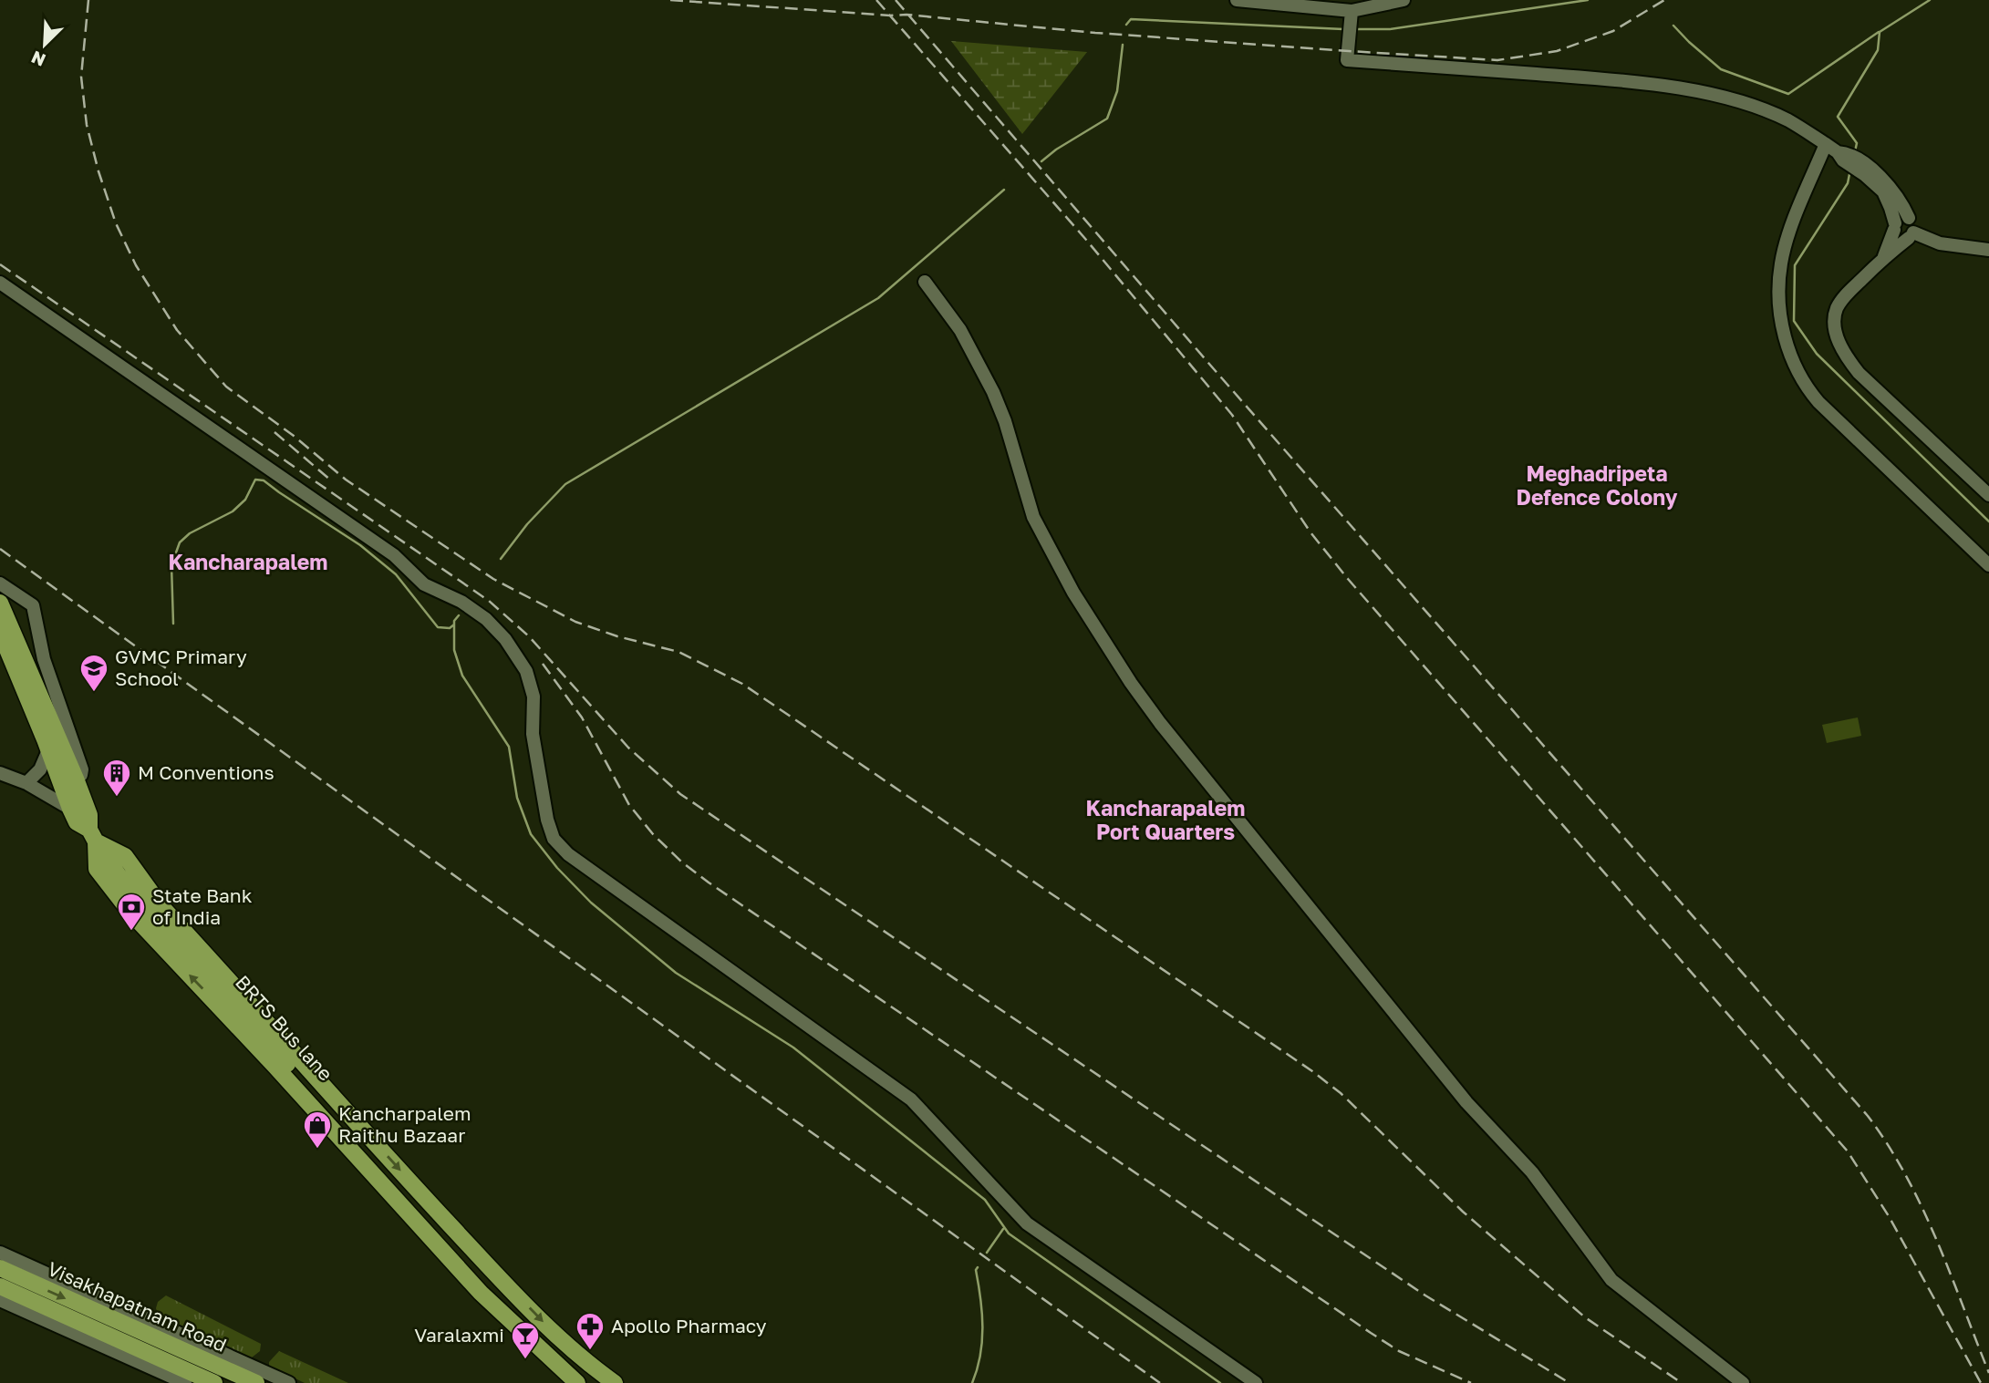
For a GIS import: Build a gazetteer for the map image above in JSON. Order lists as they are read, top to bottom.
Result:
{
  "streets": {
    "main road": ["BRTS Bus lane", "Visakhapatnam Road"]
  },
  "districts": ["Meghadripeta Defence Colony", "Kancharapalem", "Kancharapalem Port Quarters"],
  "places": {
    "school or university": ["GVMC Primary School"],
    "building": ["M Conventions"],
    "bank": ["State Bank of India"],
    "shop": ["Kancharpalem Raithu Bazaar"],
    "pharmacy": ["Apollo Pharmacy"],
    "bar": ["Varalaxmi"]
  },
  "north": "bottom left"
}
